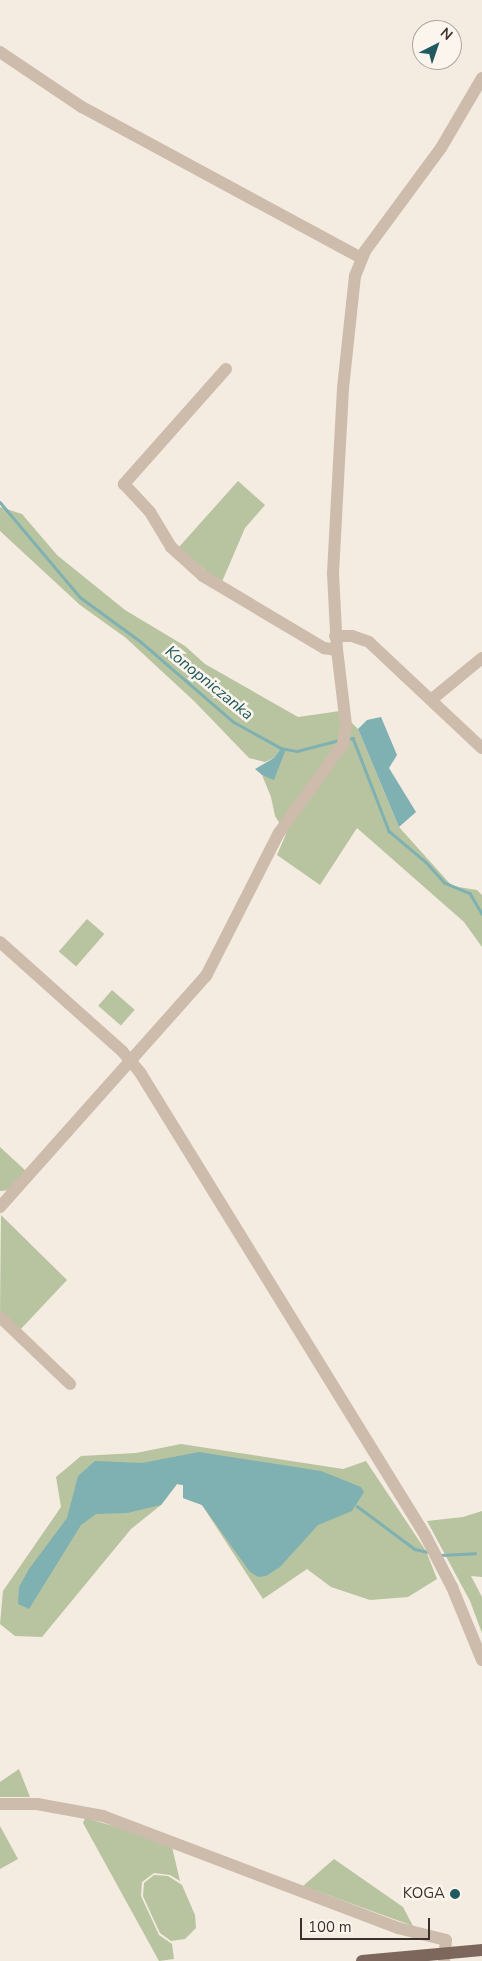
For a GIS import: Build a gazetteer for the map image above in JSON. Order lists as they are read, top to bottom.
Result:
{
  "water": ["Konopniczanka"],
  "places": ["KOGA"],
  "scale_bar": "100 m",
  "north": "top right"
}
